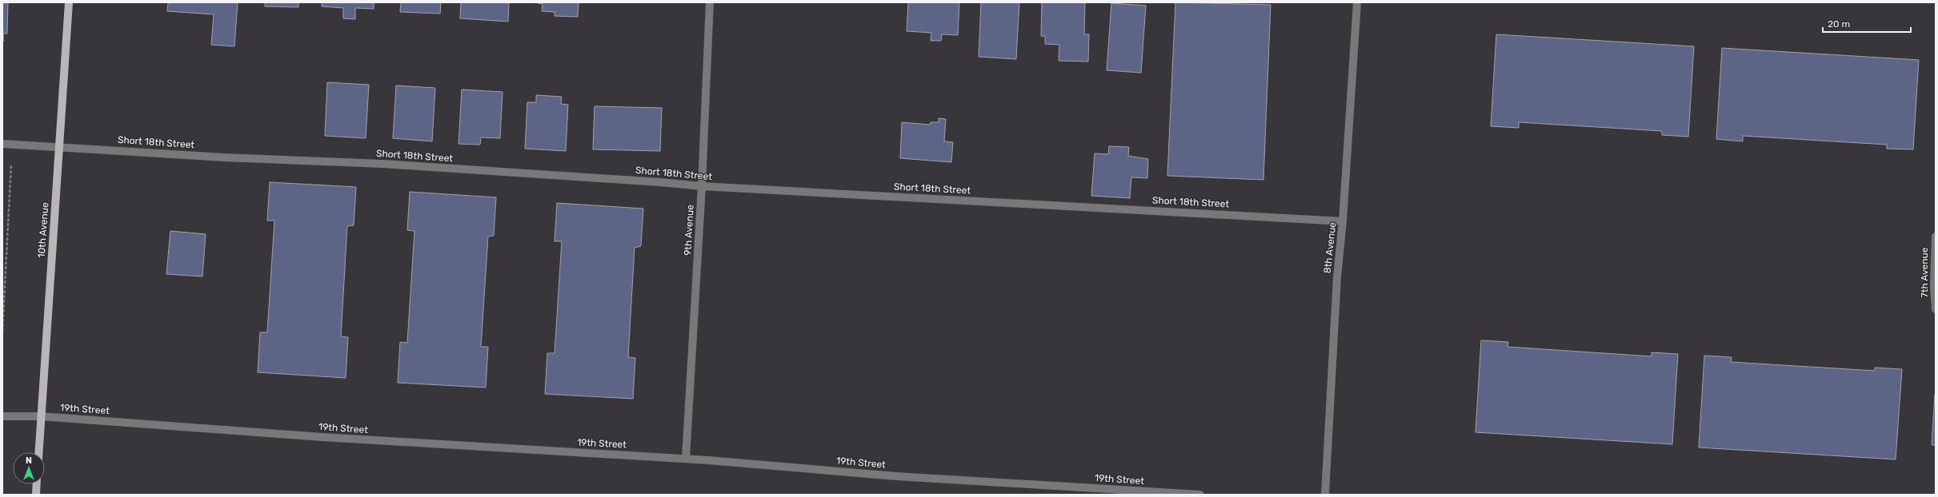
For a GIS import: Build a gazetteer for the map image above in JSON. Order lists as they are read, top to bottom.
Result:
{
  "streets": {
    "main road": ["10th Avenue"],
    "street": [
      "Short 18th Street",
      "9th Avenue",
      "8th Avenue",
      "7th Avenue",
      "19th Street"
    ]
  },
  "crossings": [
    ["Short 18th Street", "10th Avenue"],
    ["Short 18th Street", "9th Avenue"],
    ["Short 18th Street", "8th Avenue"],
    ["10th Avenue", "19th Street"],
    ["9th Avenue", "19th Street"]
  ],
  "scale_bar": "20 m",
  "north": "top"
}
